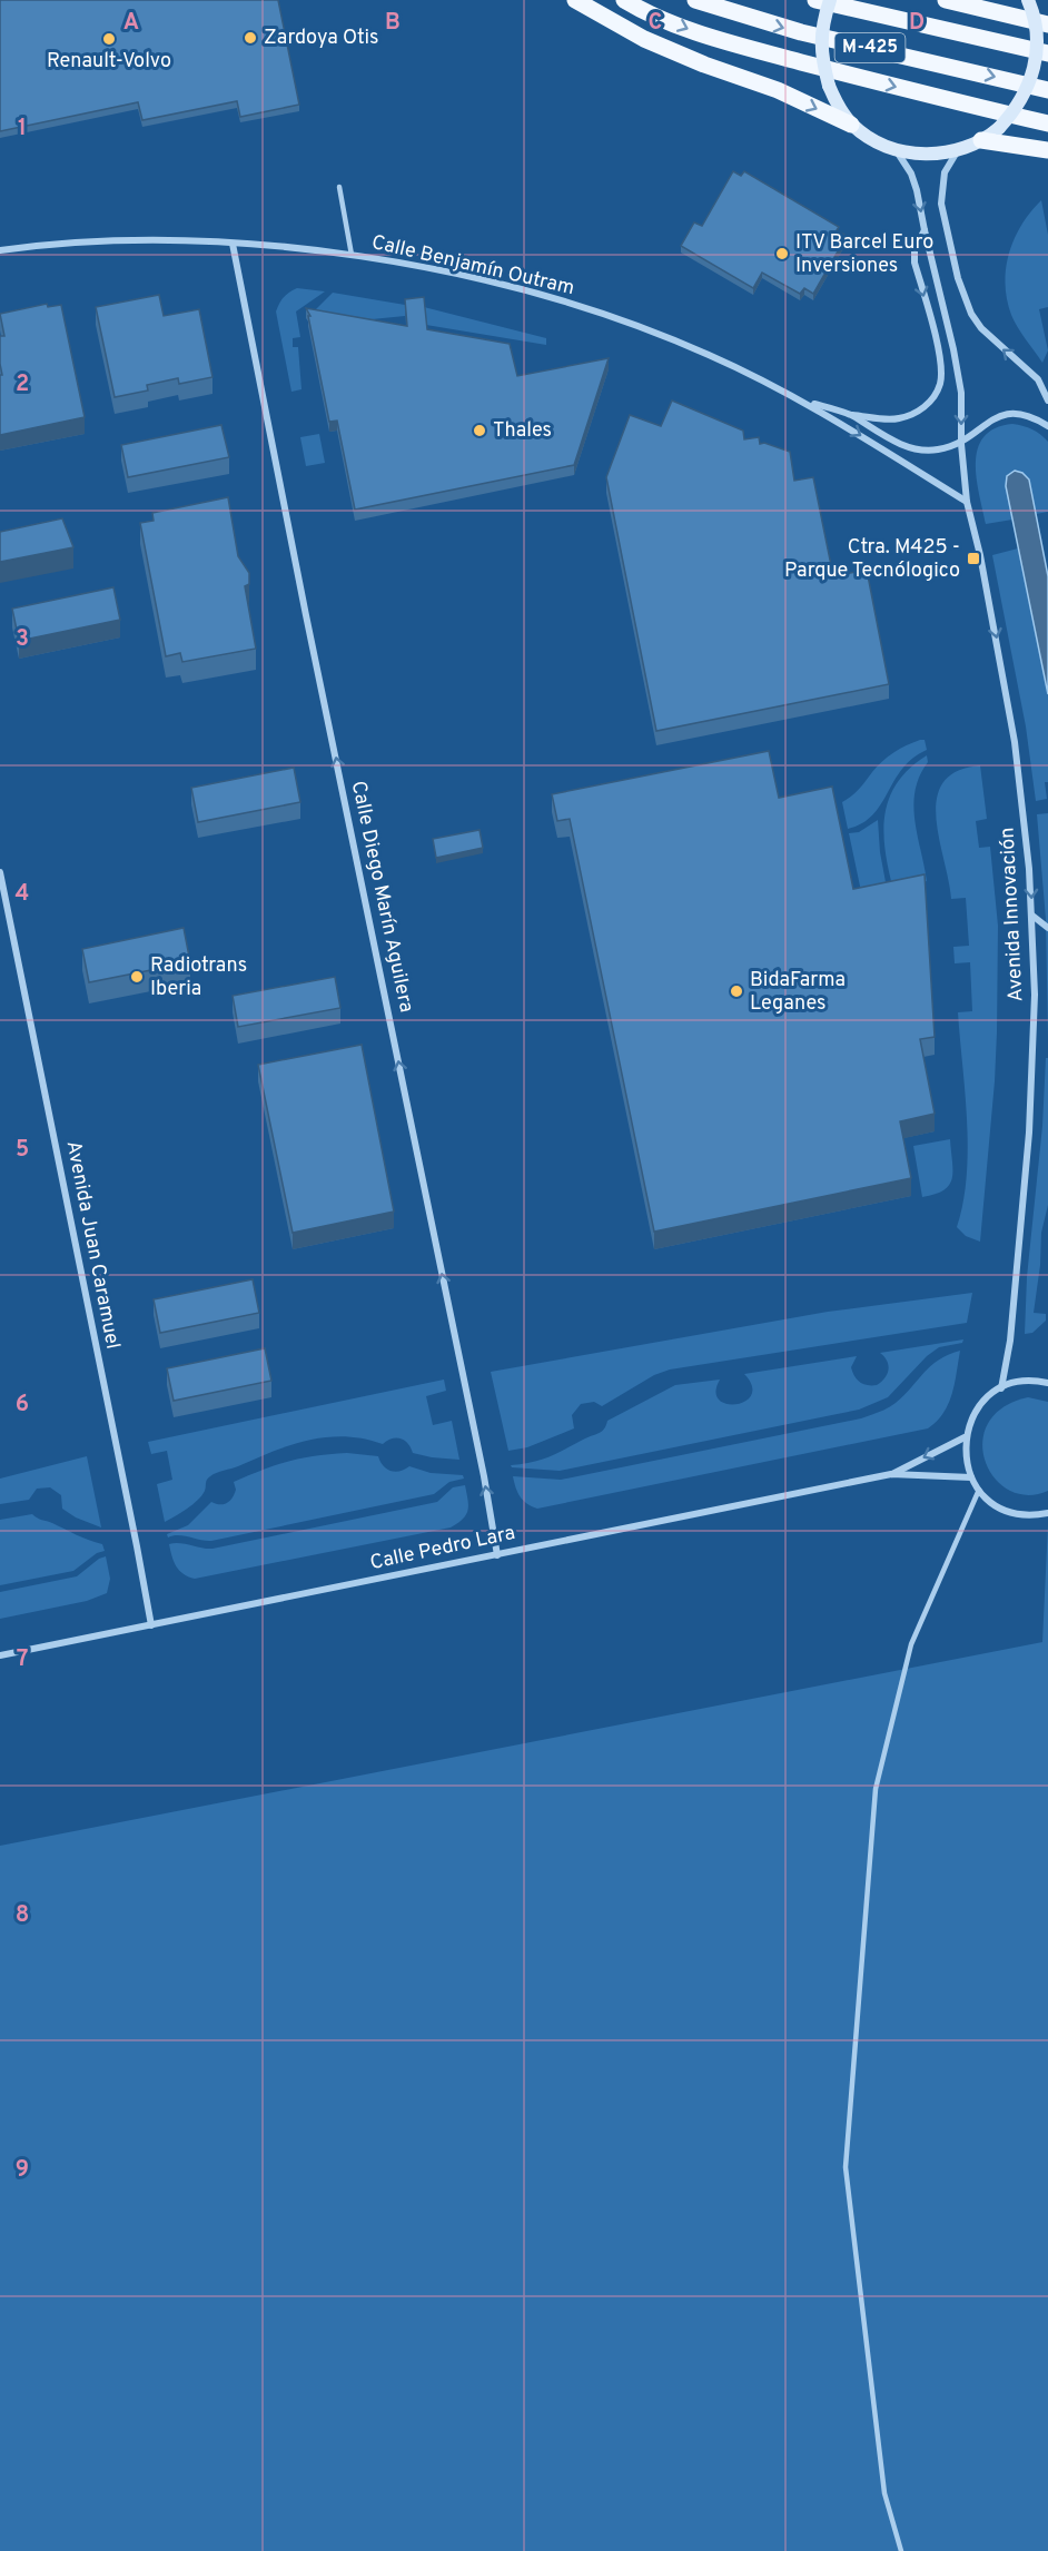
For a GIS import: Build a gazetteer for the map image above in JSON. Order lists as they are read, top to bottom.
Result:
{
  "streets": {
    "main road": ["M-425"],
    "street": [
      "Calle Benjamín Outram",
      "Calle Diego Marín Aguilera",
      "Avenida Innovación",
      "Avenida Juan Caramuel",
      "Calle Pedro Lara"
    ]
  },
  "crossings": [
    ["Calle Benjamín Outram", "Calle Diego Marín Aguilera"],
    ["Calle Benjamín Outram", "Avenida Innovación"],
    ["Calle Diego Marín Aguilera", "Calle Pedro Lara"],
    ["Avenida Juan Caramuel", "Calle Pedro Lara"]
  ],
  "one_way": ["Calle Diego Marín Aguilera"],
  "places": {
    "other": [
      "Zardoya Otis",
      "Renault-Volvo",
      "ITV Barcel Euro Inversiones",
      "Thales",
      "Radiotrans Iberia",
      "BidaFarma Leganes"
    ],
    "transit": ["Ctra. M425 - Parque Tecnólogico"]
  },
  "grid": {
    "columns": [
      "A",
      "B",
      "C",
      "D"
    ],
    "rows": [
      "1",
      "2",
      "3",
      "4",
      "5",
      "6",
      "7",
      "8",
      "9"
    ]
  }
}
